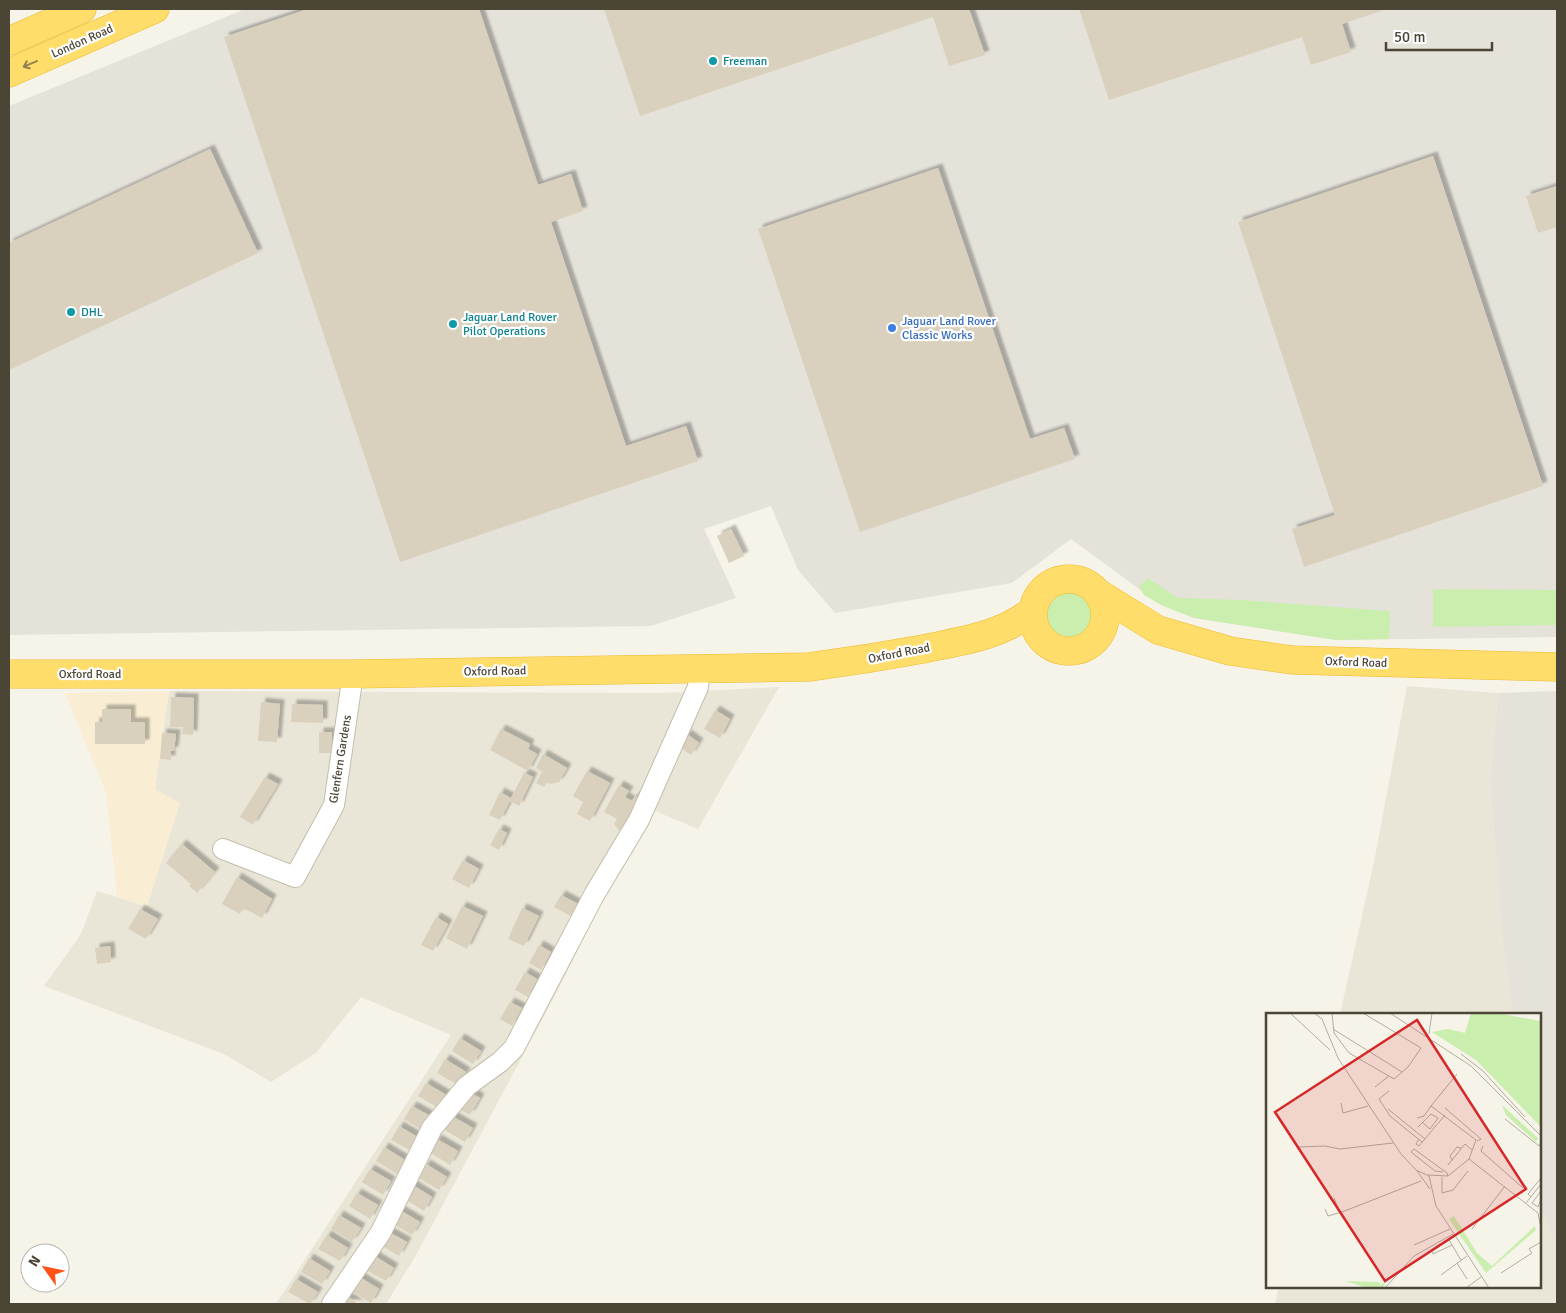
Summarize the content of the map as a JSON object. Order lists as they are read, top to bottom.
{
  "streets": {
    "highway": ["London Road", "Oxford Road"],
    "street": ["Glenfern Gardens"]
  },
  "crossings": [
    ["Oxford Road", "Glenfern Gardens"]
  ],
  "places": [
    "Freeman",
    "DHL",
    "Jaguar Land Rover Pilot Operations",
    "Jaguar Land Rover Classic Works"
  ],
  "scale_bar": "50 m",
  "north": "top left"
}
